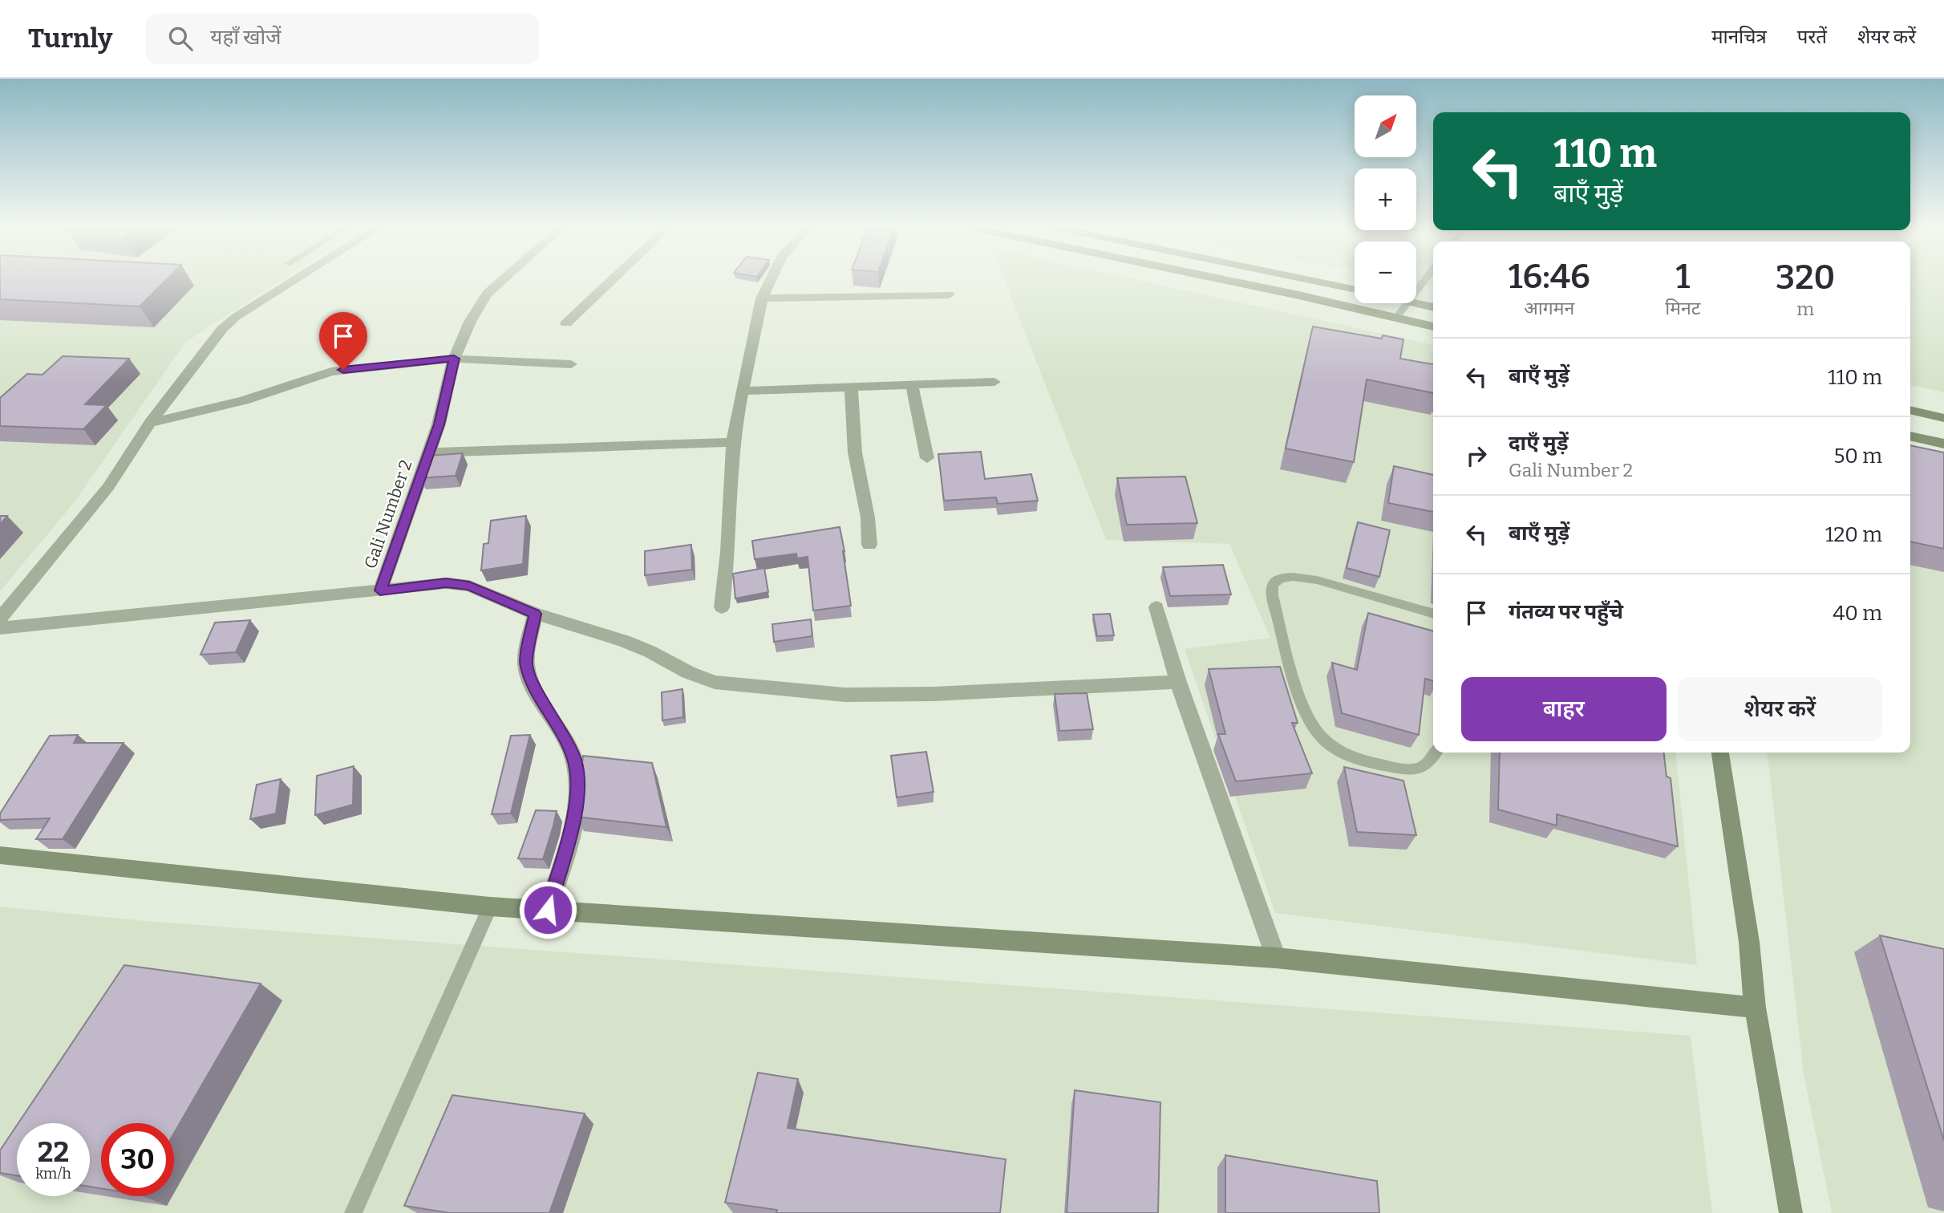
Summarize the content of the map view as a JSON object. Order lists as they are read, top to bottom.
{
  "streets": {
    "street": ["Gali Number 2"]
  },
  "north": "top right",
  "page": {
    "header": "Turnly",
    "search": "यहाँ खोजें",
    "nav": ["मानचित्र", "परतें", "शेयर करें"],
    "map_buttons": ["+", "−"],
    "turn": ["110 m", "बाएँ मुड़ें"],
    "eta": [
      "16:46",
      "आगमन",
      "1",
      "मिनट",
      "320",
      "m"
    ],
    "list": [
      {
        "name": "बाएँ मुड़ें",
        "value": "110 m"
      },
      {
        "name": "दाएँ मुड़ें",
        "note": "Gali Number 2",
        "value": "50 m"
      },
      {
        "name": "बाएँ मुड़ें",
        "value": "120 m"
      },
      {
        "name": "गंतव्य पर पहुँचे",
        "value": "40 m"
      }
    ],
    "buttons": ["बाहर", "शेयर करें"],
    "speed": "22 km/h",
    "limit": "30"
  }
}
